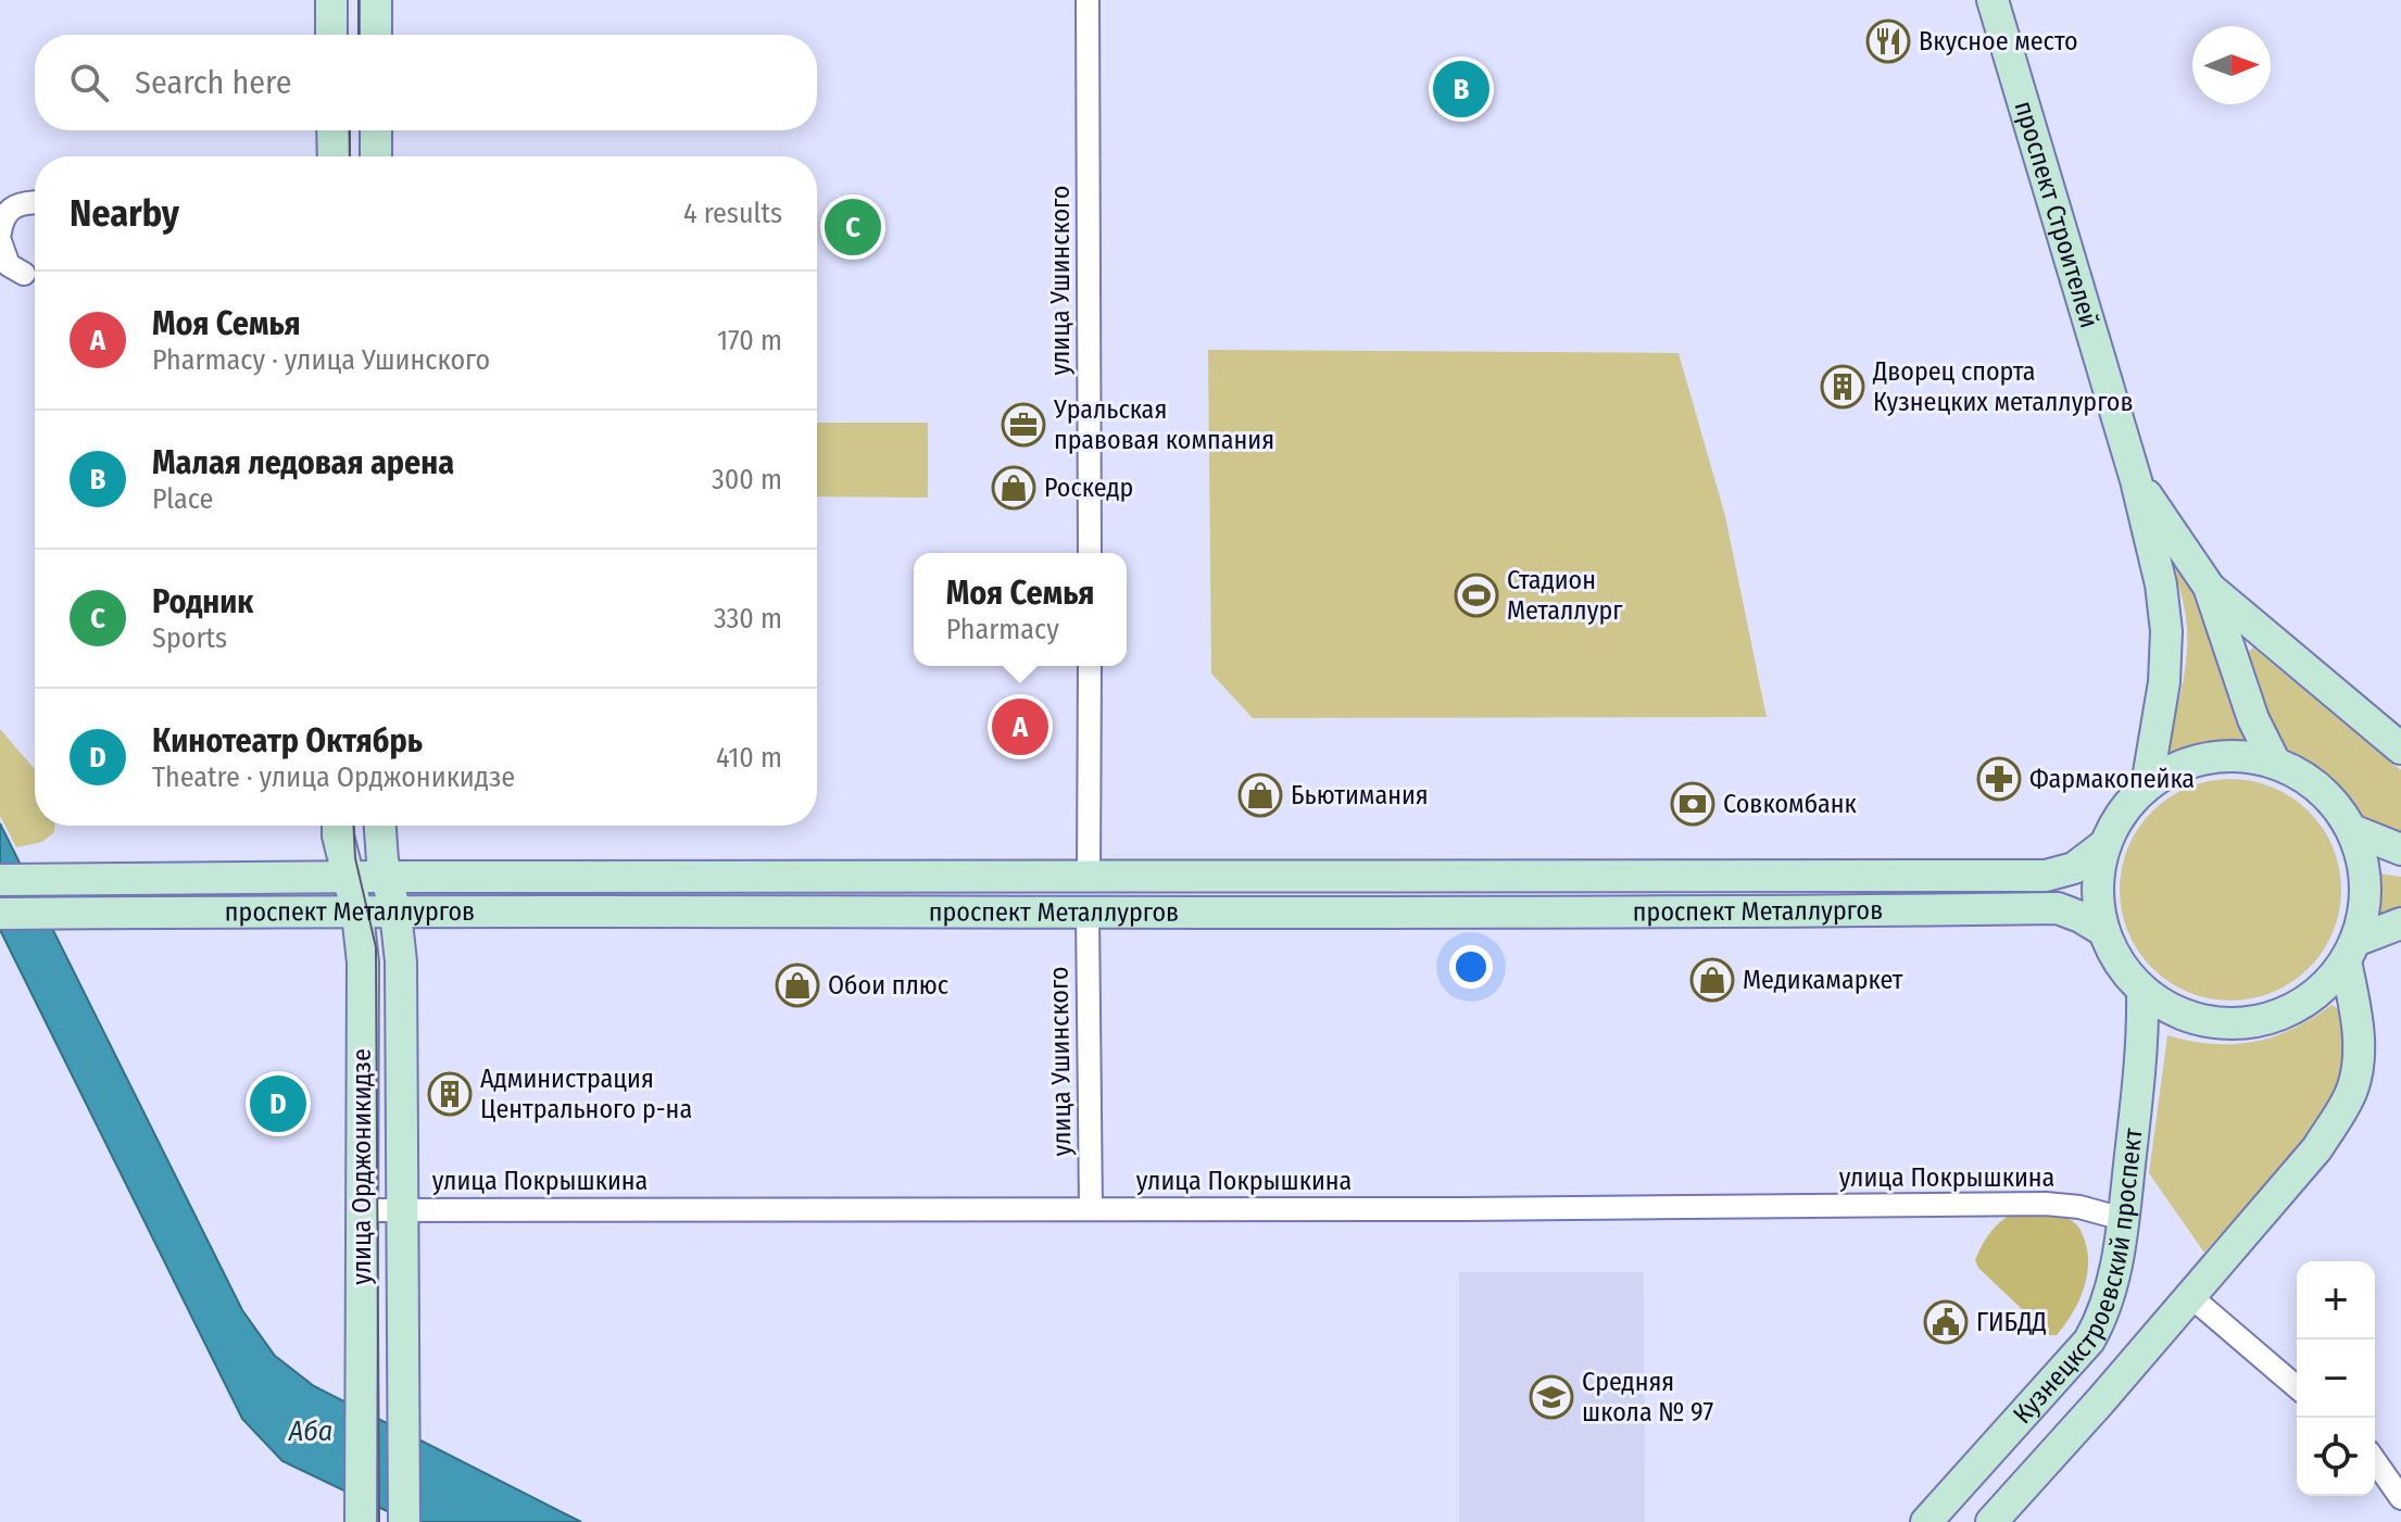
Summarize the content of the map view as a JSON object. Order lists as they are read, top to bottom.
{
  "streets": {
    "main road": [
      "проспект Строителей",
      "проспект Металлургов",
      "улица Орджоникидзе",
      "Кузнецкстроевский проспект"
    ],
    "street": ["улица Ушинского", "улица Покрышкина"]
  },
  "crossings": [
    ["улица Ушинского", "проспект Металлургов"],
    ["улица Ушинского", "улица Покрышкина"],
    ["проспект Металлургов", "улица Орджоникидзе"],
    ["проспект Металлургов", "Кузнецкстроевский проспект"],
    ["улица Орджоникидзе", "улица Покрышкина"],
    ["улица Покрышкина", "Кузнецкстроевский проспект"]
  ],
  "water": ["Аба"],
  "places": {
    "restaurant": ["Вкусное место"],
    "building": ["Дворец спорта Кузнецких металлургов", "Администрация Центрального р-на"],
    "office": ["Уральская правовая компания"],
    "shop": [
      "Роскедр",
      "Бьютимания",
      "Медикамаркет",
      "Обои плюс"
    ],
    "sports": ["Стадион Металлург"],
    "pharmacy": ["Фармакопейка"],
    "bank": ["Совкомбанк"],
    "public building": ["ГИБДД"],
    "school or university": ["Средняя школа № 97"]
  },
  "north": "right",
  "page": {
    "search": "Search here",
    "pins": [
      "B",
      "C",
      "A",
      "D"
    ],
    "heading": ["Nearby", "4 results"],
    "list": [
      {
        "mark": "A",
        "name": "Моя Семья",
        "note": "Pharmacy · улица Ушинского",
        "value": "170 m"
      },
      {
        "mark": "B",
        "name": "Малая ледовая арена",
        "note": "Place",
        "value": "300 m"
      },
      {
        "mark": "C",
        "name": "Родник",
        "note": "Sports",
        "value": "330 m"
      },
      {
        "mark": "D",
        "name": "Кинотеатр Октябрь",
        "note": "Theatre · улица Орджоникидзе",
        "value": "410 m"
      }
    ],
    "popup": ["Моя Семья", "Pharmacy"],
    "map_buttons": ["+", "−"]
  }
}
